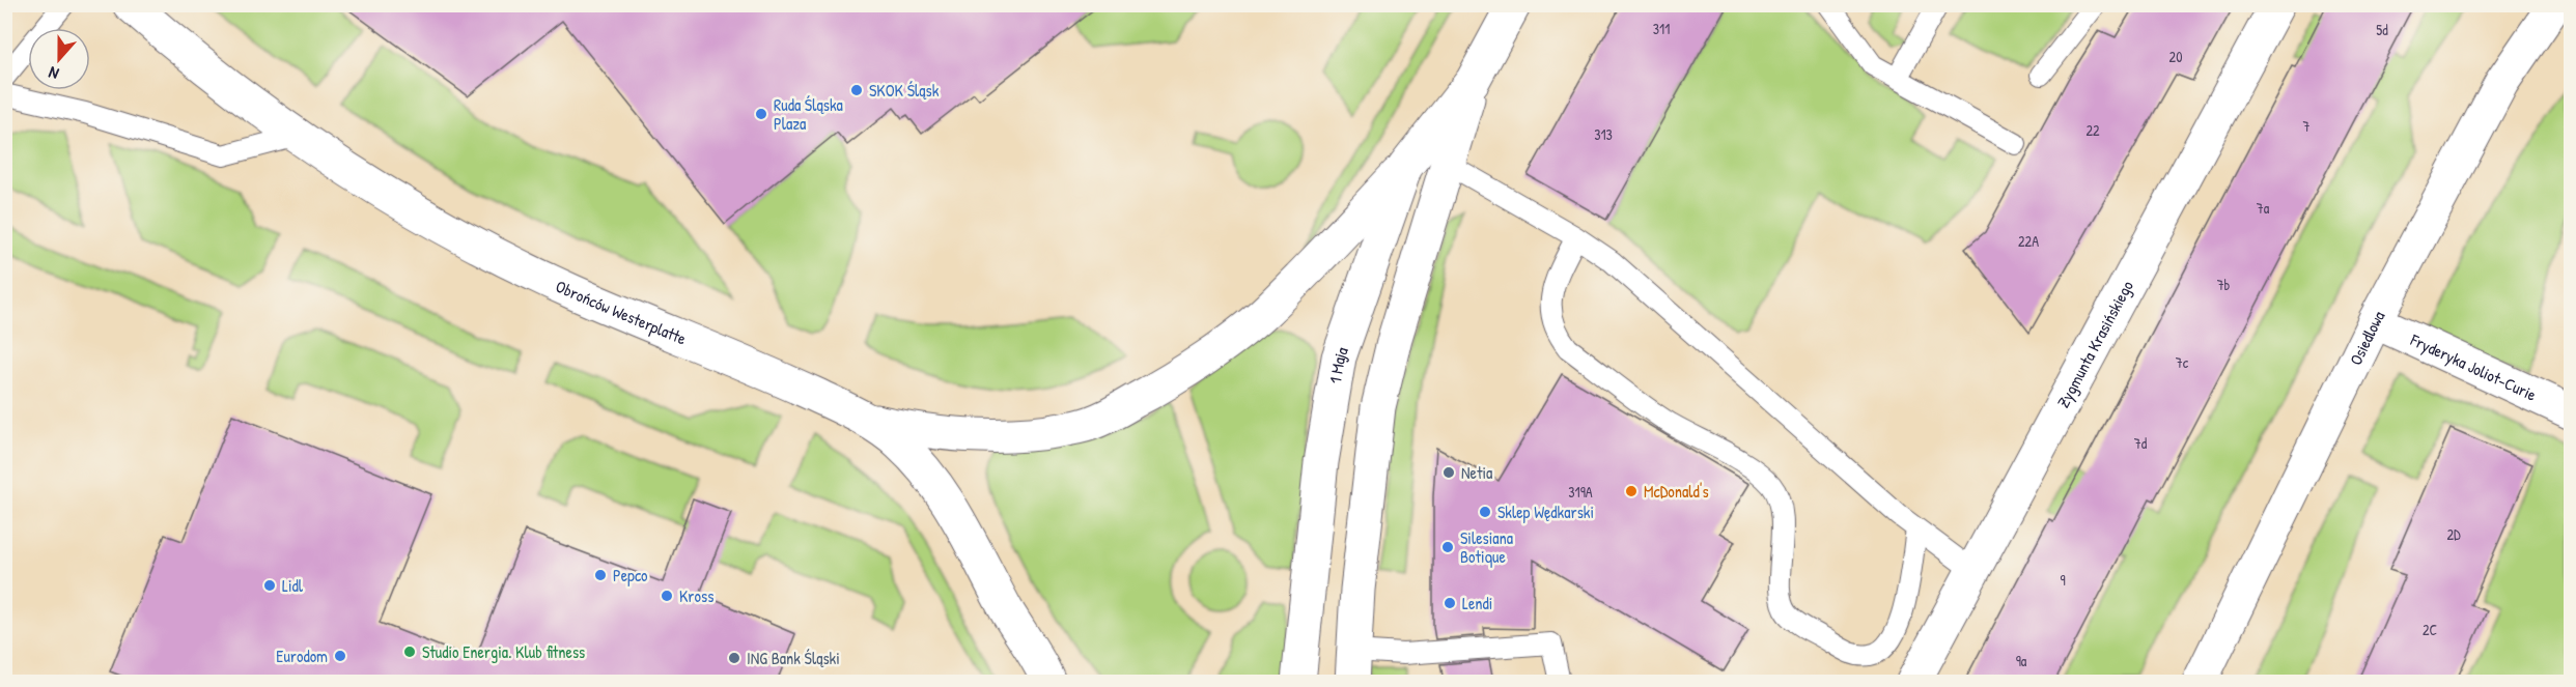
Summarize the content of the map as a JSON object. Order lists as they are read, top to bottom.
{
  "streets": {
    "street": [
      "Obrońców Westerplatte",
      "Osiedlowa",
      "Zygmunta Krasińskiego",
      "1 Maja",
      "Fryderyka Joliot-Curie"
    ]
  },
  "crossings": [
    ["Osiedlowa", "Fryderyka Joliot-Curie"]
  ],
  "places": [
    "SKOK Śląsk",
    "Ruda Śląska Plaza",
    "Netia",
    "McDonald's",
    "Sklep Wędkarski",
    "Silesiana Botique",
    "Pepco",
    "Lidl",
    "Kross",
    "Lendi",
    "Studio Energia. Klub fitness",
    "Eurodom",
    "ING Bank Śląski"
  ],
  "house_numbers": [
    "311",
    "5d",
    "20",
    "7",
    "22",
    "313",
    "7a",
    "22A",
    "7b",
    "7c",
    "7d",
    "319A",
    "2D",
    "9",
    "2C",
    "9a"
  ],
  "north": "bottom"
}
